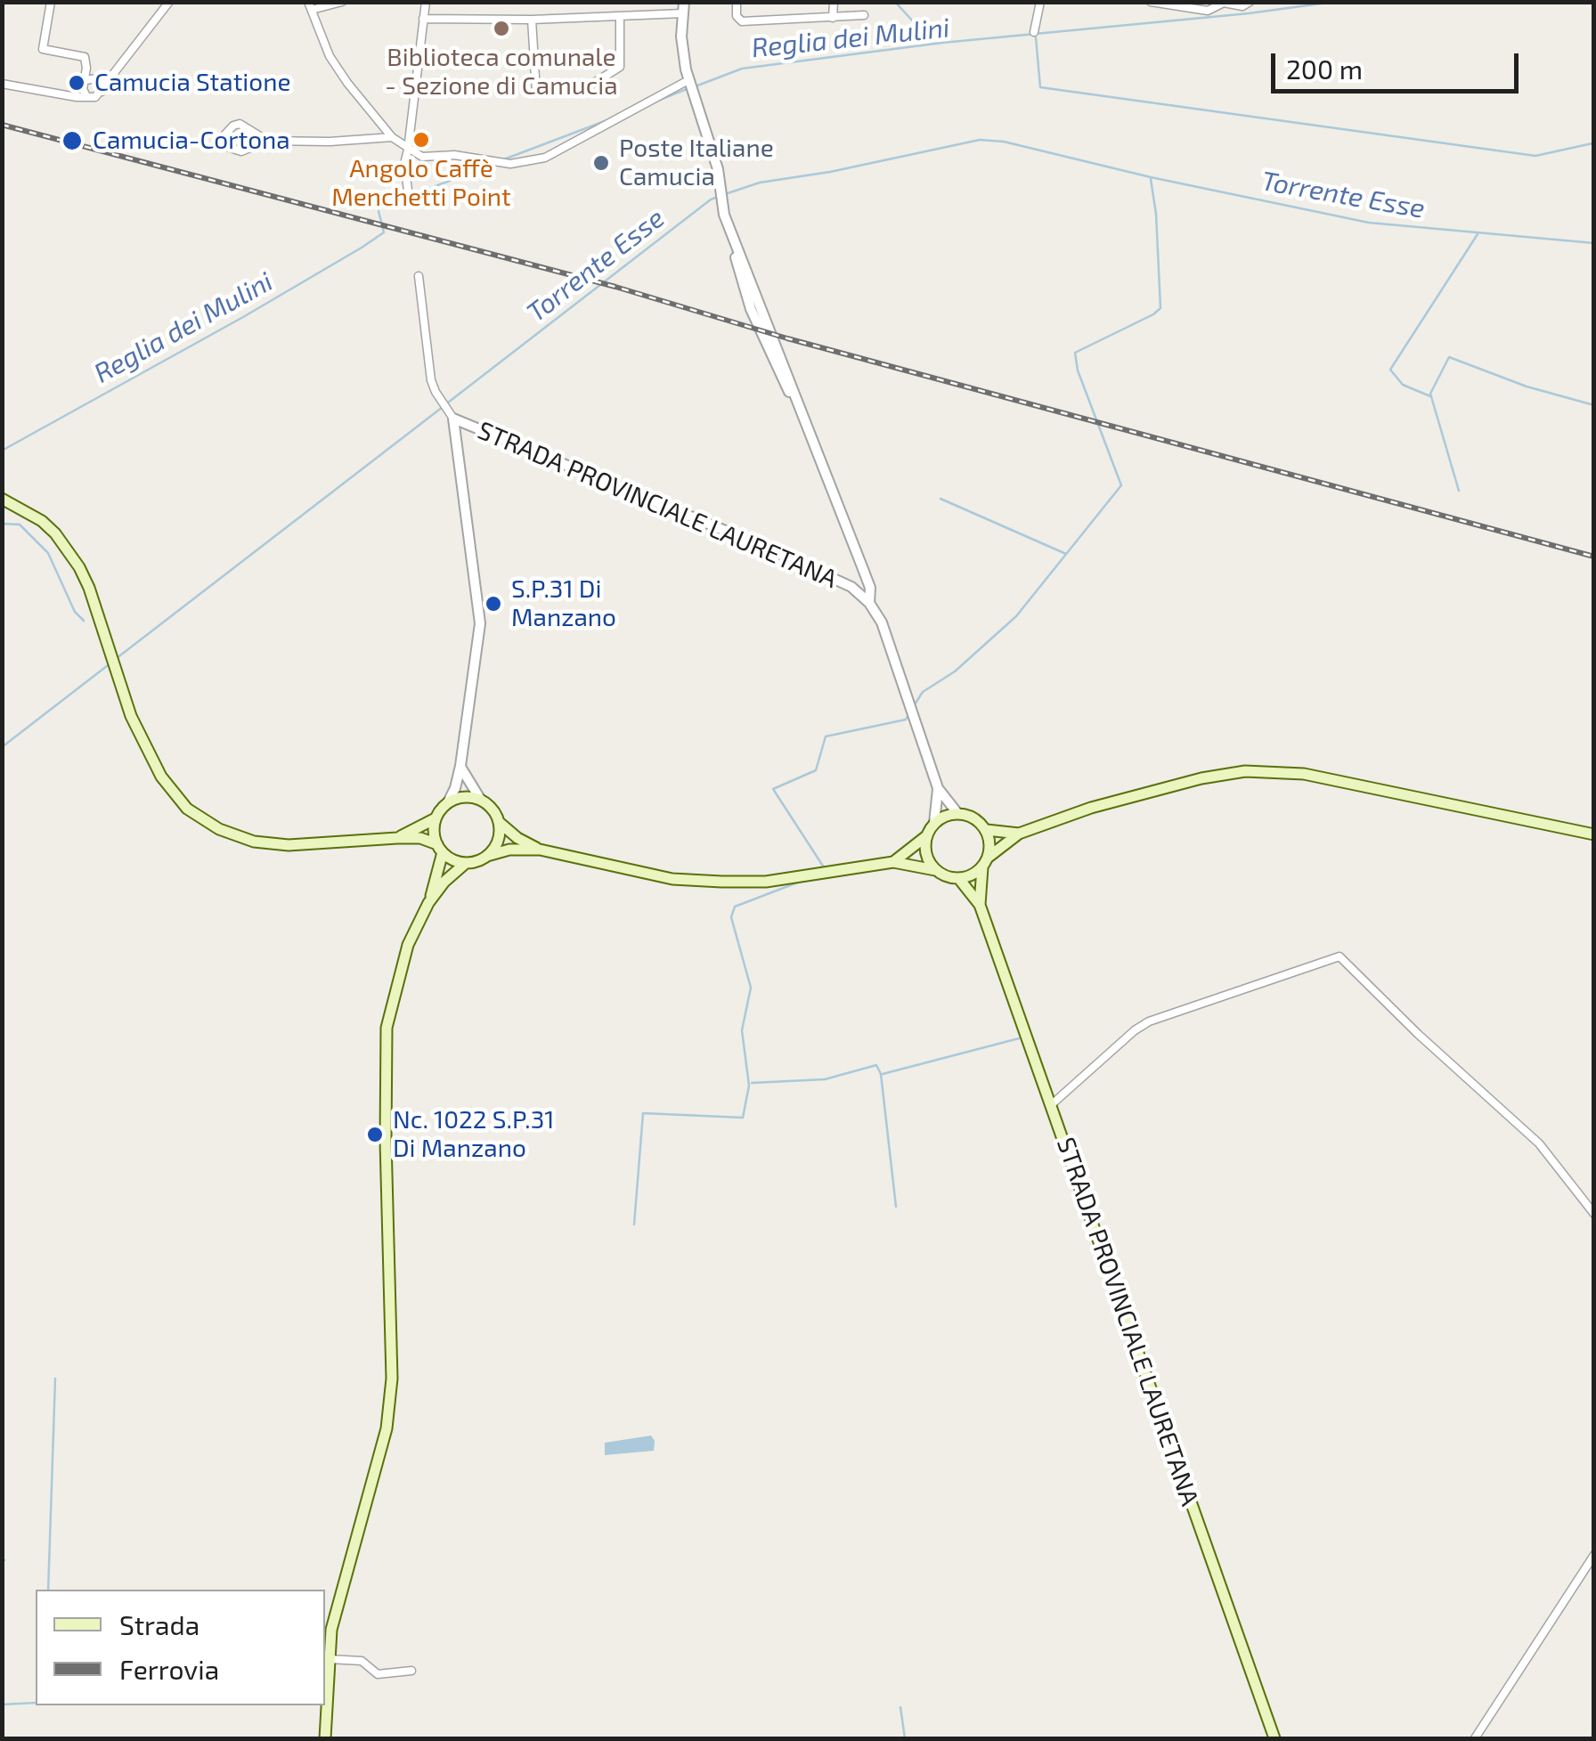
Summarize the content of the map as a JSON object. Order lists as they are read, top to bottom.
{
  "streets": {
    "main road": ["STRADA PROVINCIALE LAURETANA"]
  },
  "water": ["Reglia dei Mulini", "Torrente Esse"],
  "places": [
    "Biblioteca comunale - Sezione di Camucia",
    "Camucia Statione",
    "Angolo Caffè Menchetti Point",
    "Camucia-Cortona",
    "Poste Italiane Camucia",
    "S.P.31 Di Manzano",
    "Nc. 1022 S.P.31 Di Manzano"
  ],
  "legend": ["Strada", "Ferrovia"],
  "scale_bar": "200 m"
}
